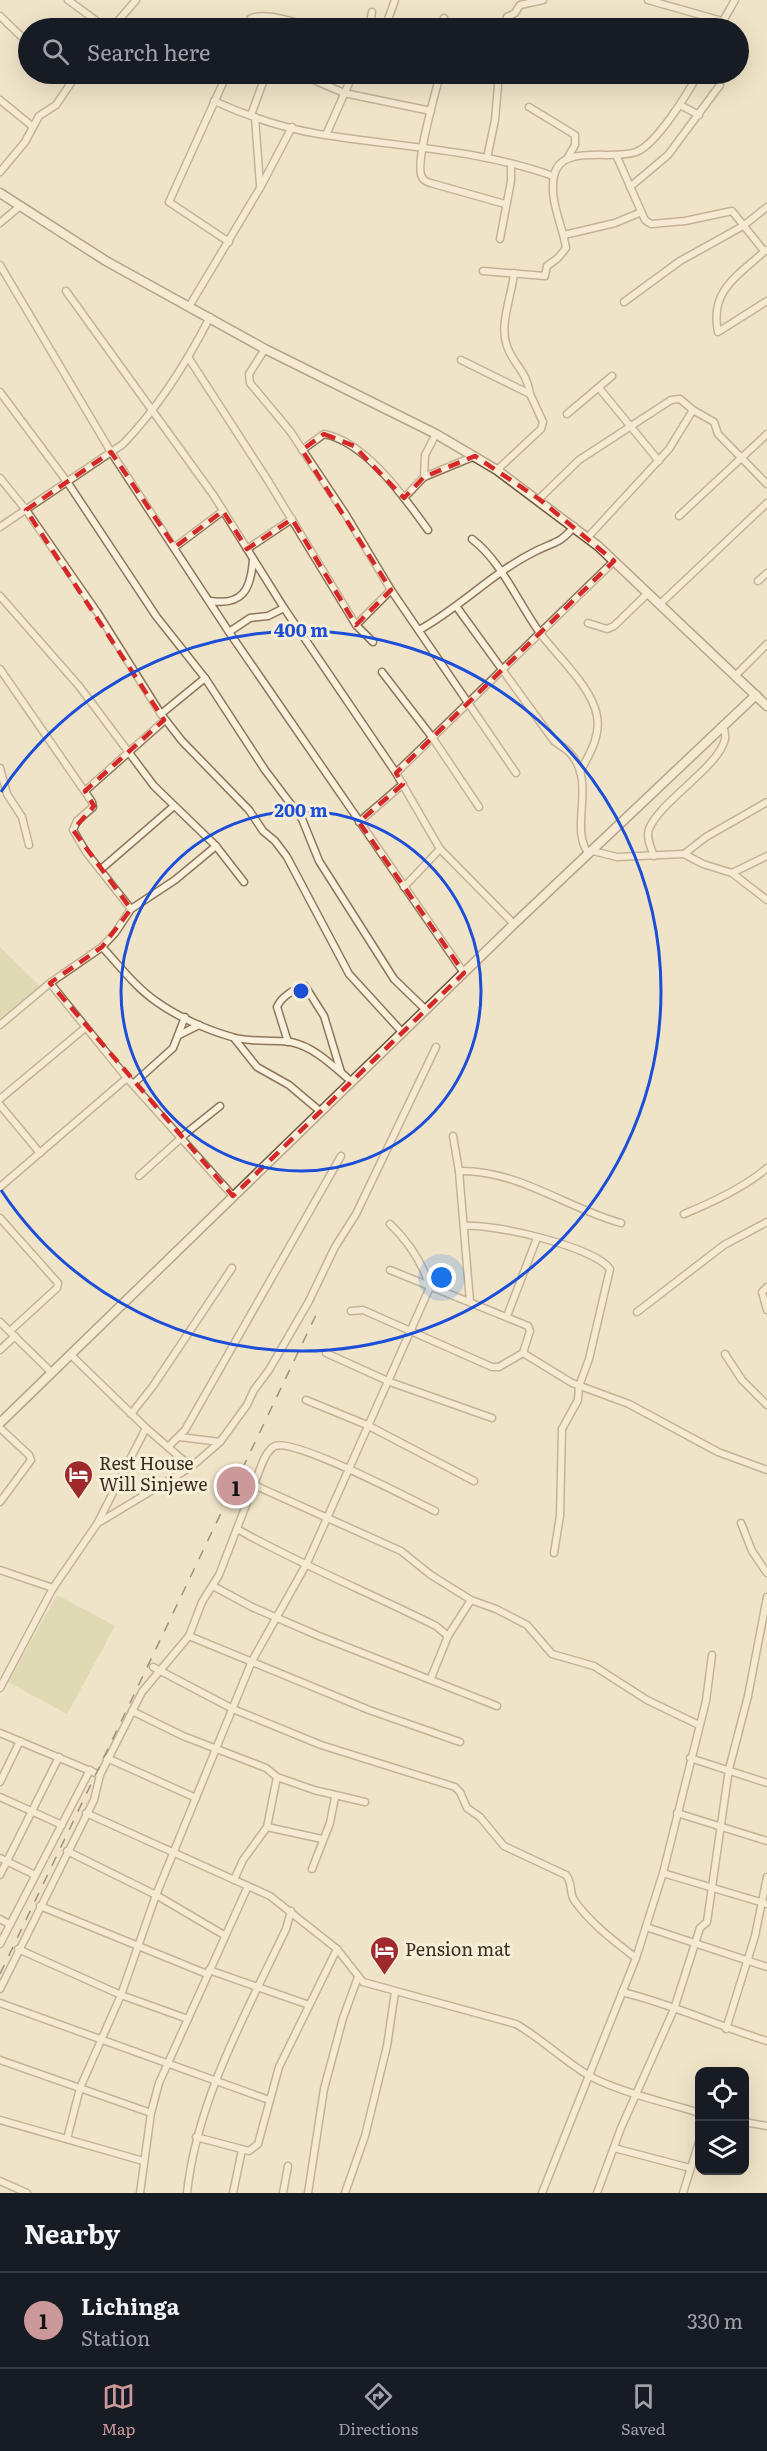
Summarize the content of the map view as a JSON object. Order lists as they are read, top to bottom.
{
  "places": {
    "hotel": ["Rest House Will Sinjewe", "Pension mat"]
  },
  "page": {
    "search": "Search here",
    "pins": "1",
    "heading": "Nearby",
    "list": [
      {
        "mark": "1",
        "name": "Lichinga",
        "note": "Station",
        "value": "330 m"
      }
    ],
    "nav": ["Map", "Directions", "Saved"]
  },
  "rings": ["400 m", "200 m"]
}
